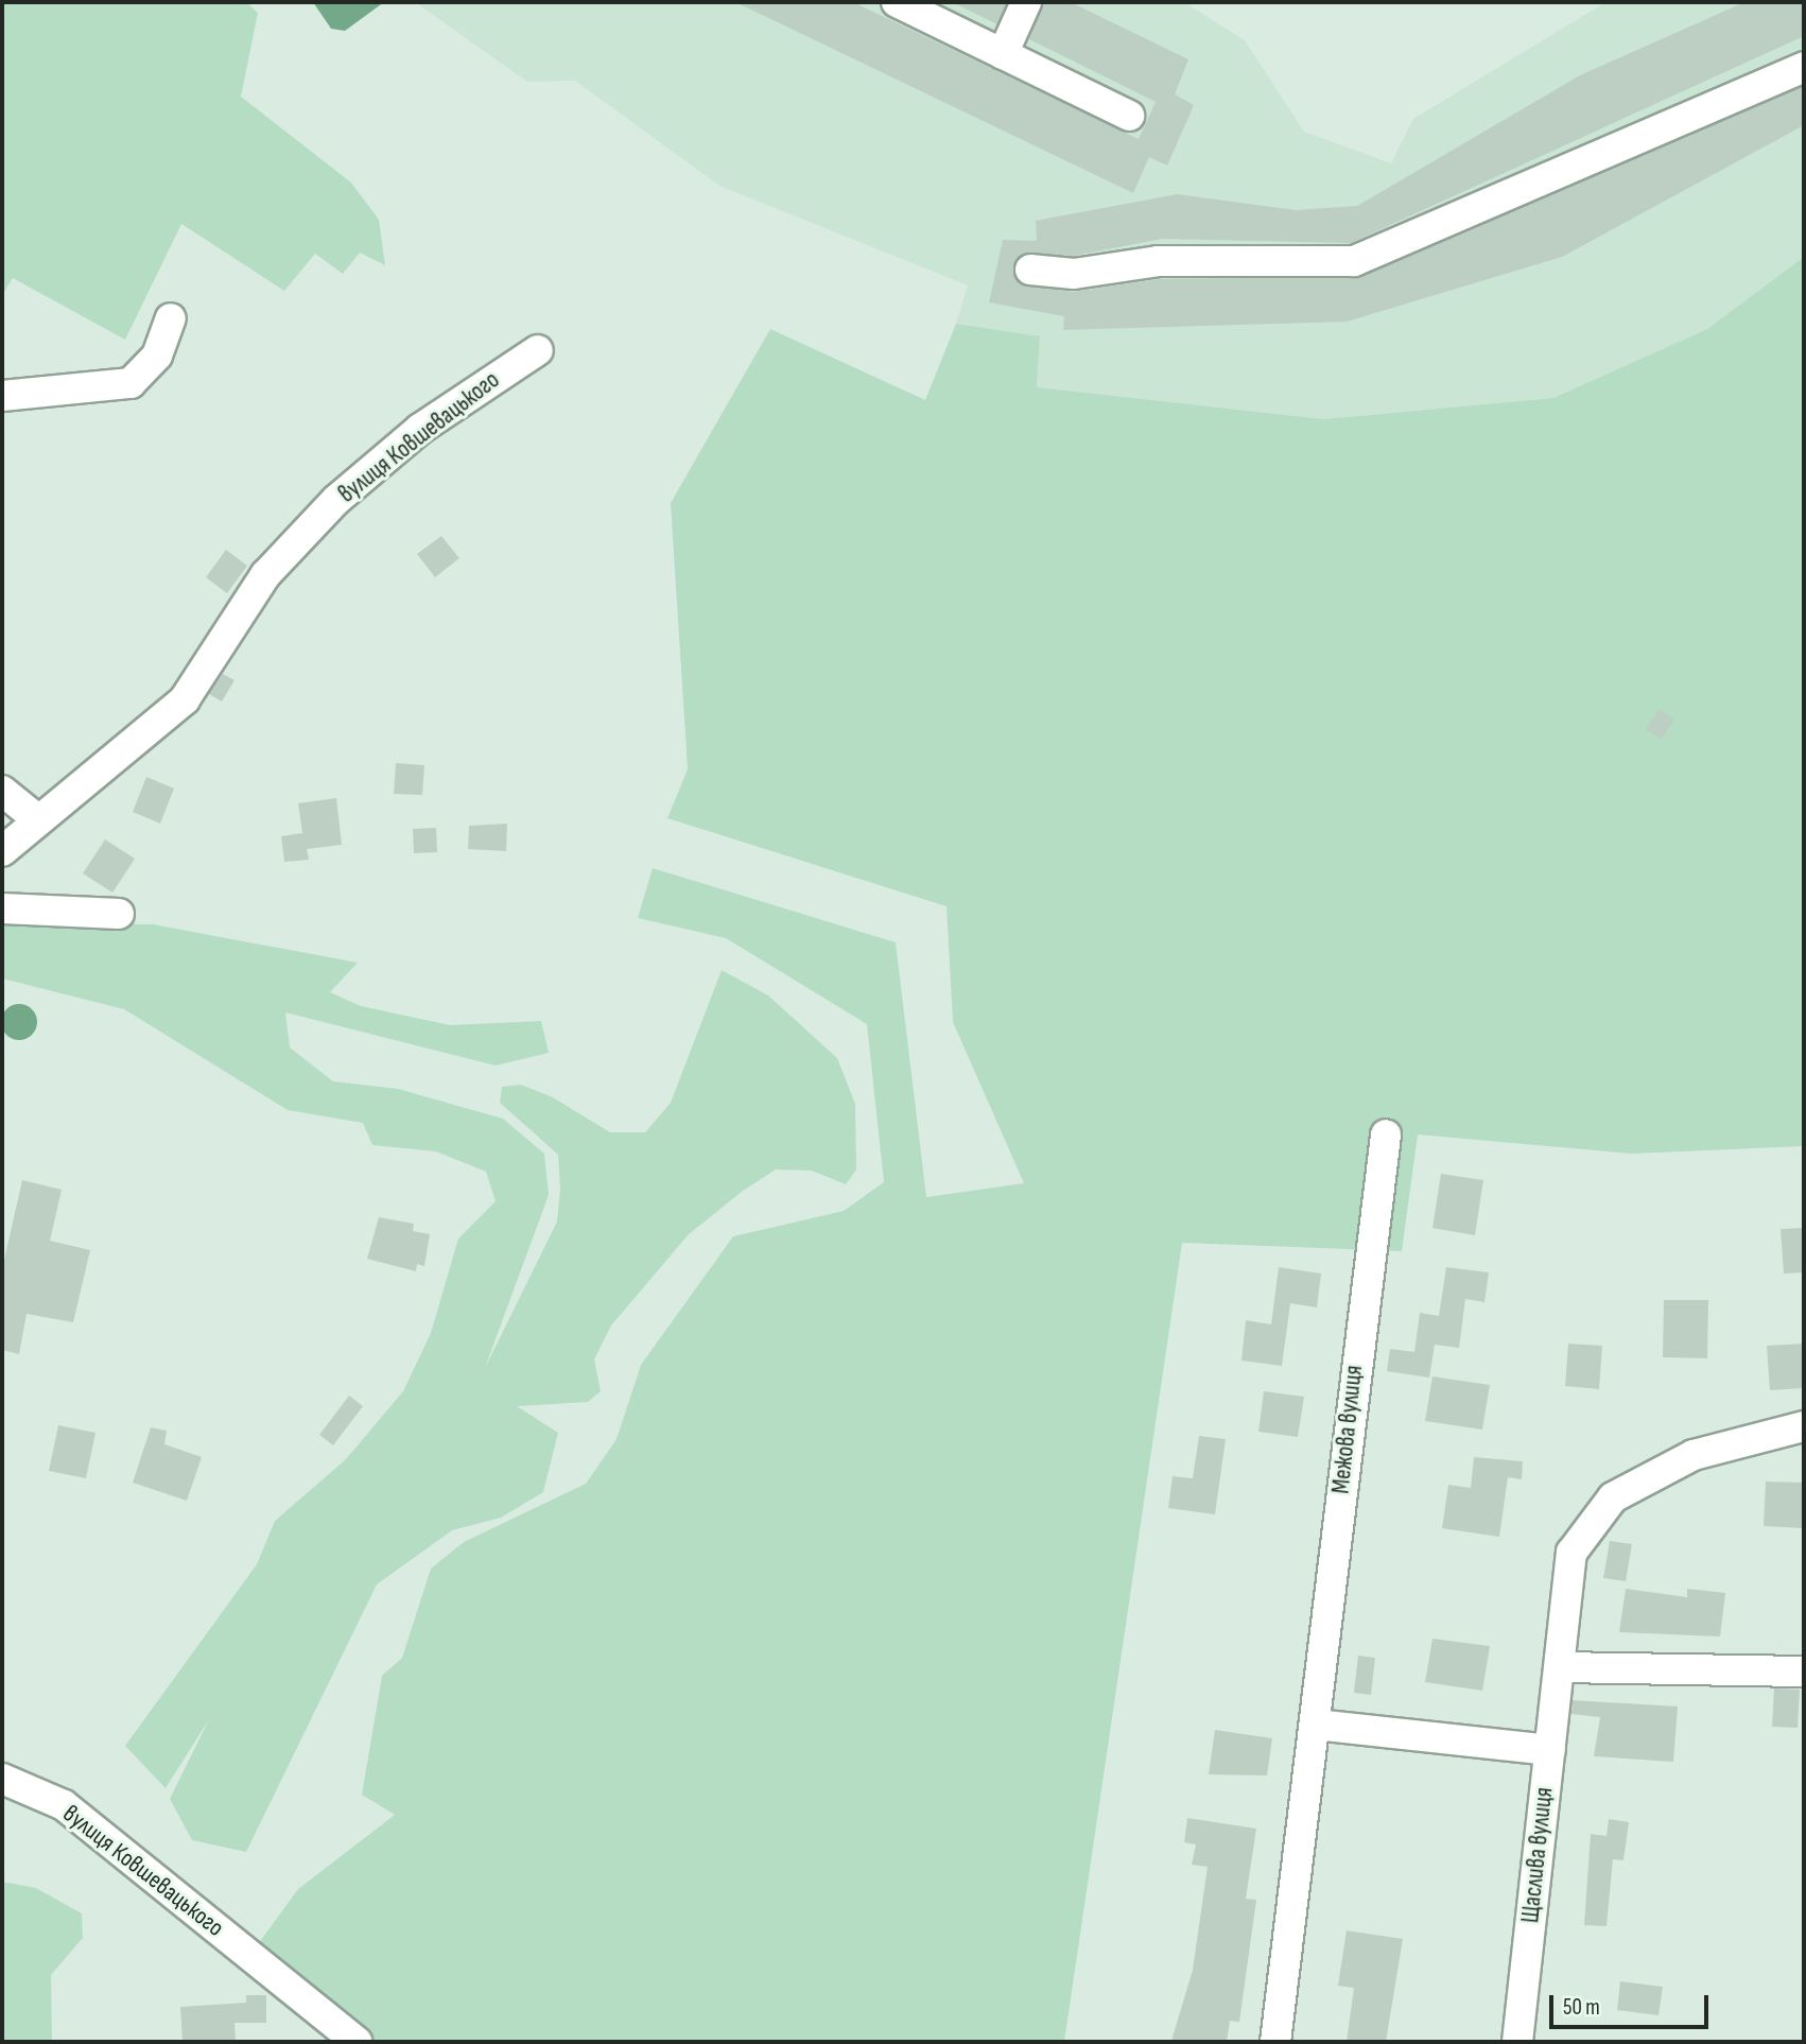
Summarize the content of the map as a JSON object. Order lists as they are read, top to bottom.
{
  "streets": {
    "street": ["вулиця Ковшевацького", "Межова вулиця", "Щаслива вулиця"]
  },
  "scale_bar": "50 m"
}
